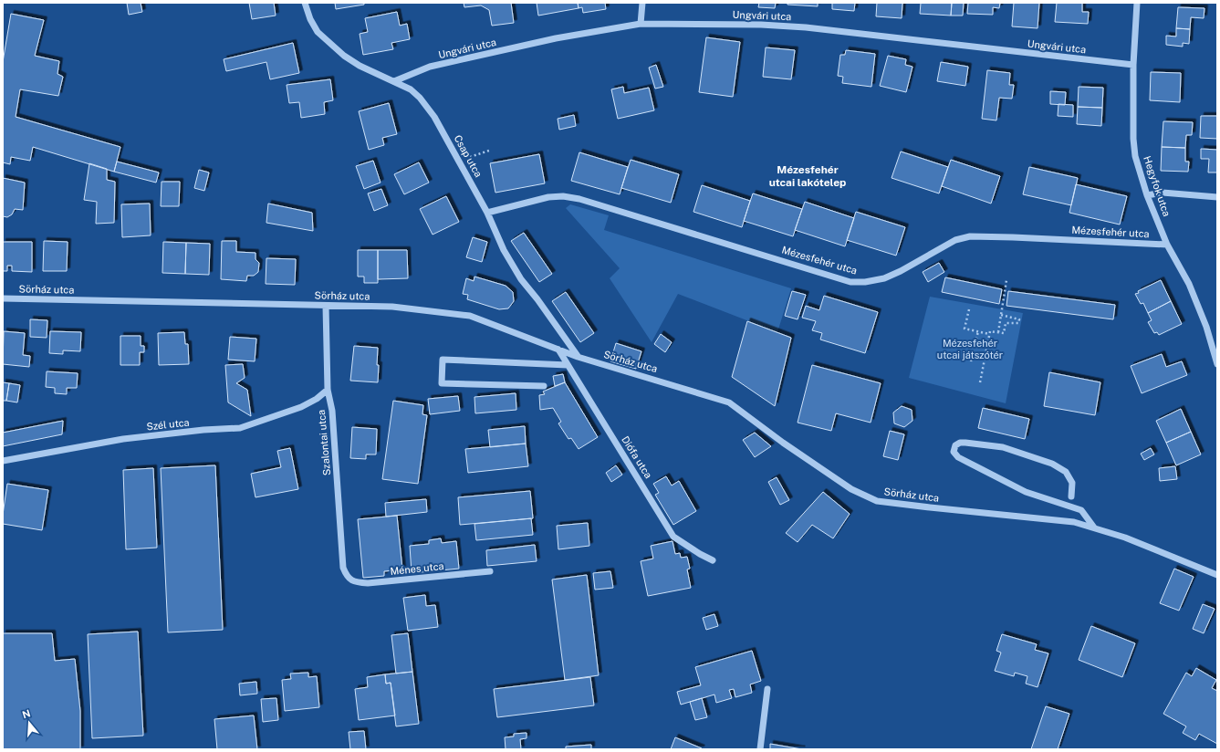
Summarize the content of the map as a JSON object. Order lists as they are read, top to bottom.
{
  "streets": {
    "street": [
      "Ungvári utca",
      "Csap utca",
      "Hegyfok utca",
      "Mézesfehér utca",
      "Sörház utca",
      "Szél utca",
      "Szalontai utca",
      "Diófa utca",
      "Ménes utca"
    ]
  },
  "crossings": [
    ["Ungvári utca", "Csap utca"],
    ["Ungvári utca", "Hegyfok utca"],
    ["Csap utca", "Mézesfehér utca"],
    ["Csap utca", "Sörház utca"],
    ["Hegyfok utca", "Mézesfehér utca"],
    ["Sörház utca", "Szalontai utca"],
    ["Sörház utca", "Diófa utca"],
    ["Szél utca", "Szalontai utca"],
    ["Szalontai utca", "Ménes utca"]
  ],
  "districts": ["Mézesfehér utcai lakótelep"],
  "parks": ["Mézesfehér utcai játszótér"],
  "north": "top"
}
